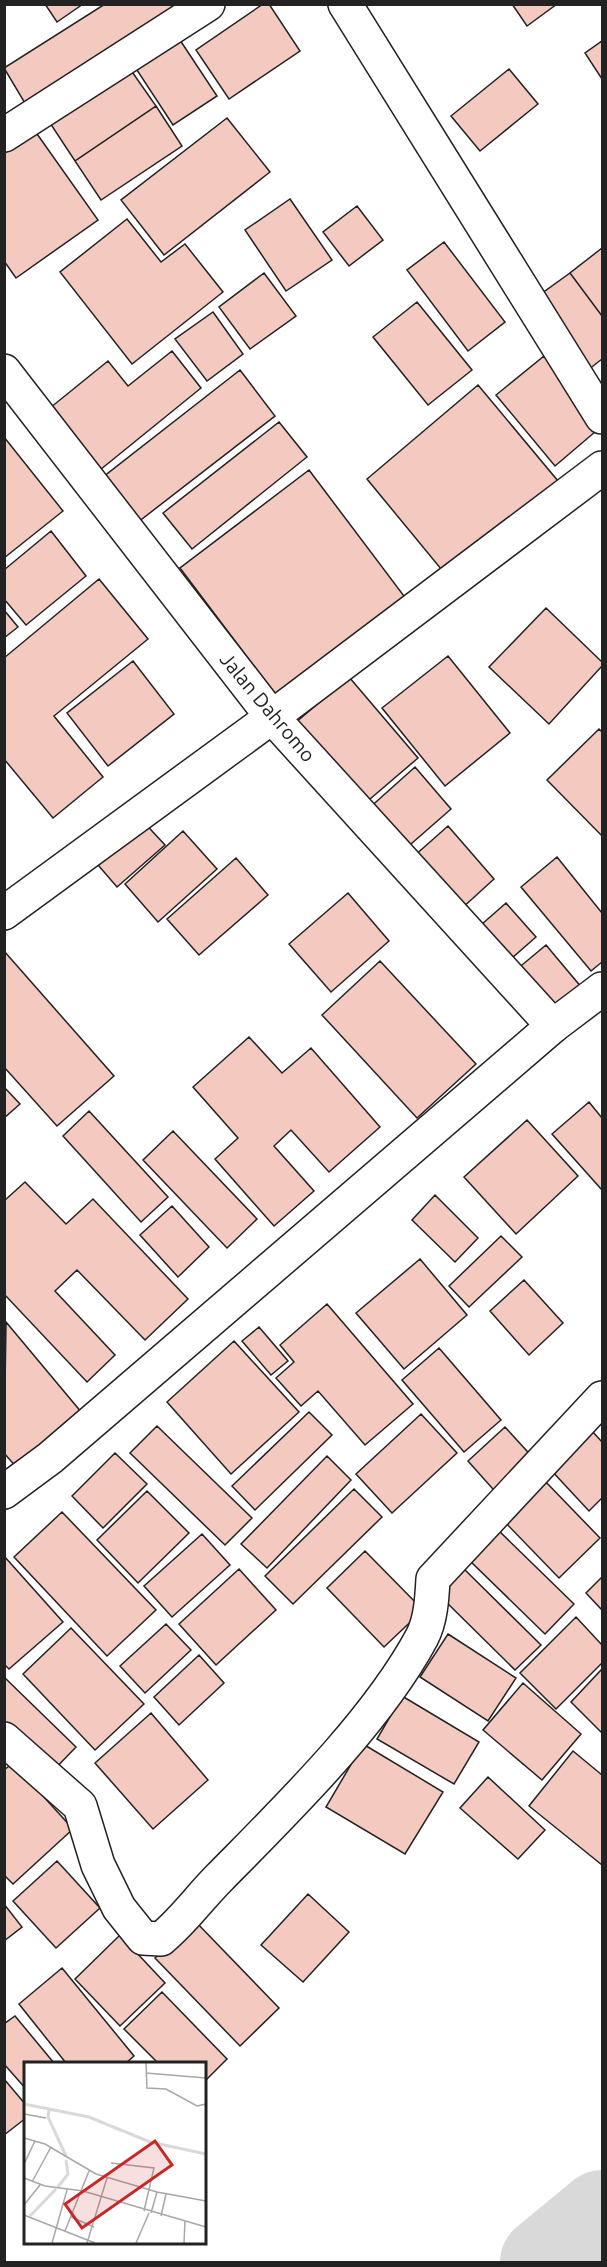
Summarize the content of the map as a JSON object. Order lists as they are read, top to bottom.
{
  "streets": {
    "street": ["Jalan Dahromo"]
  }
}
